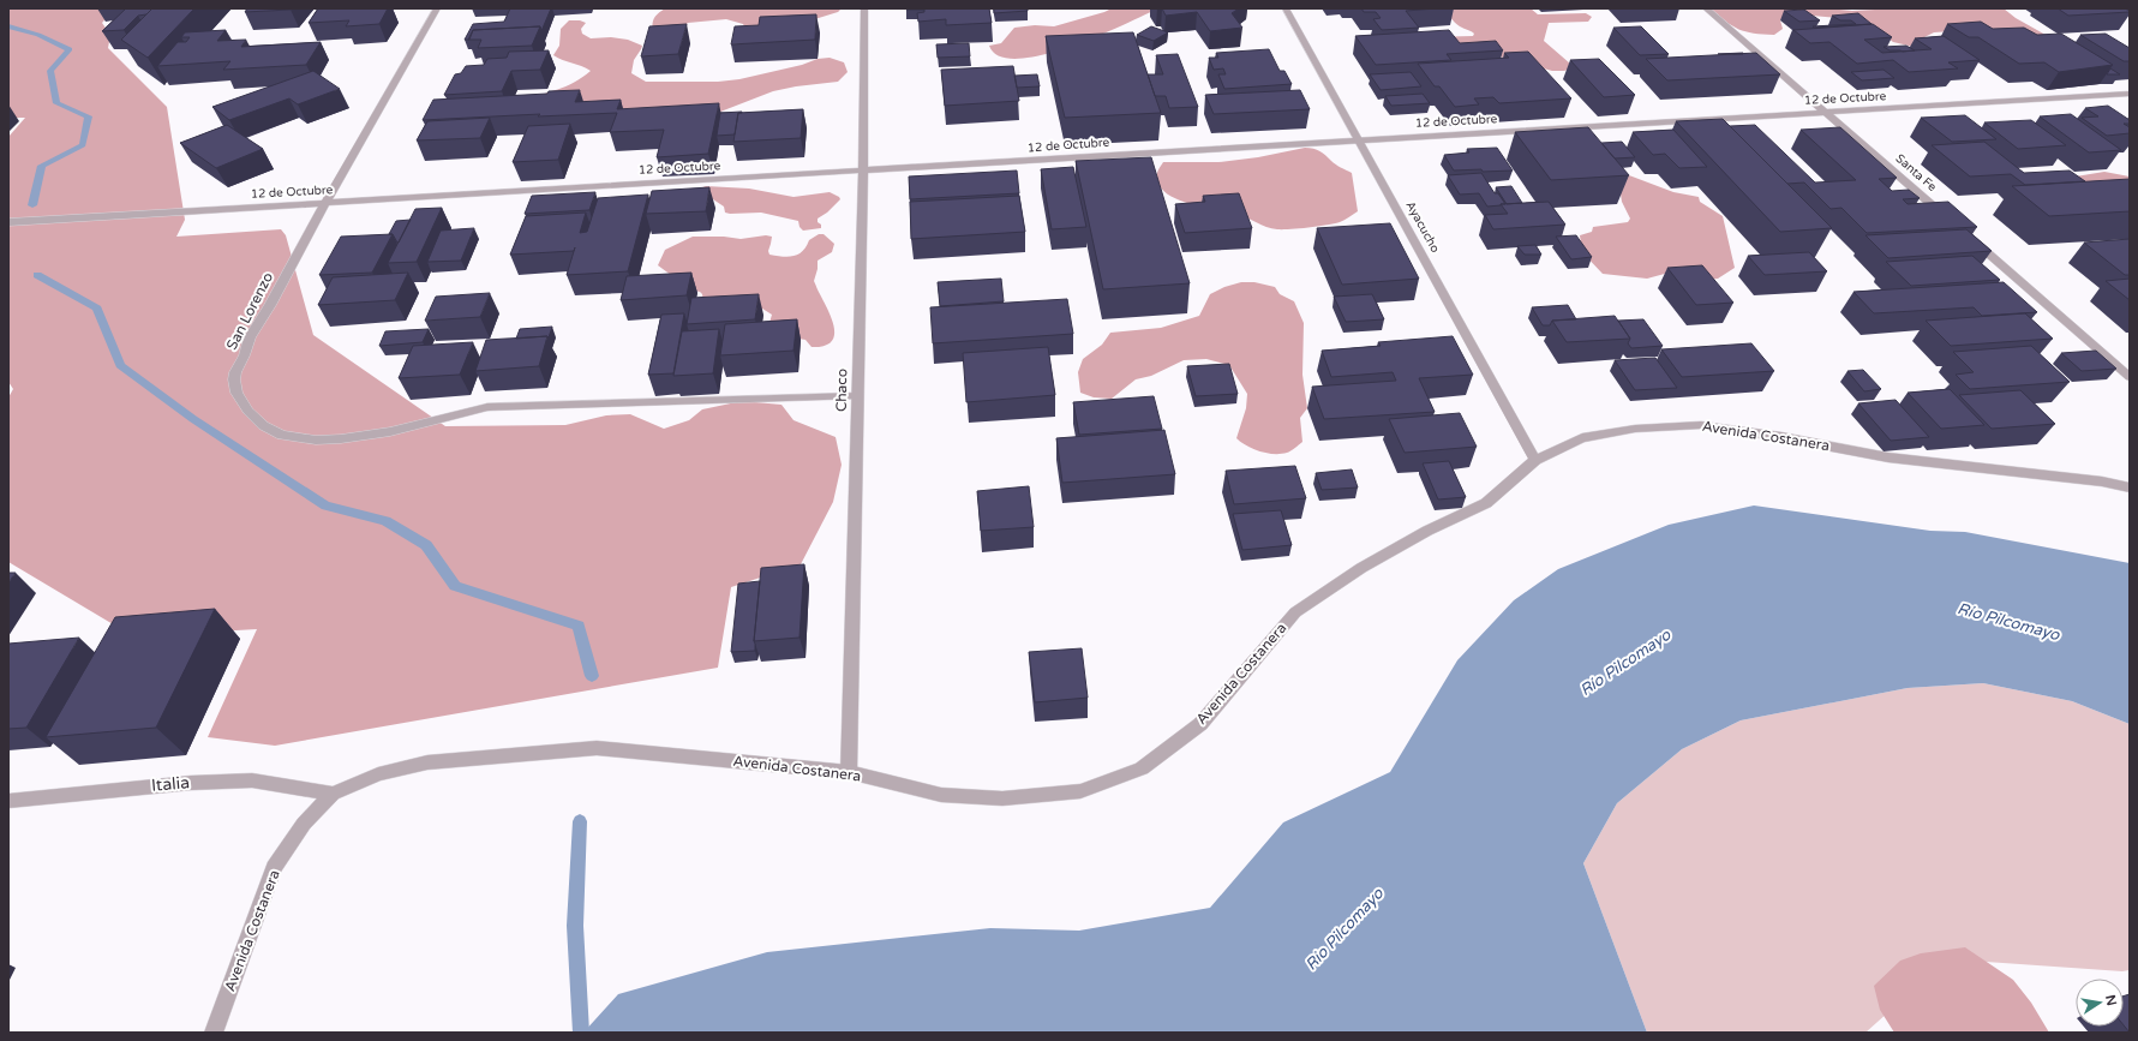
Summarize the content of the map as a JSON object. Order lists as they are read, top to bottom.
{
  "streets": {
    "street": [
      "12 de Octubre",
      "Santa Fe",
      "Ayacucho",
      "San Lorenzo",
      "Chaco",
      "Avenida Costanera",
      "Italia"
    ]
  },
  "crossings": [
    ["12 de Octubre", "Santa Fe"],
    ["12 de Octubre", "Ayacucho"],
    ["12 de Octubre", "San Lorenzo"],
    ["12 de Octubre", "Chaco"],
    ["Ayacucho", "Avenida Costanera"],
    ["San Lorenzo", "Chaco"],
    ["Chaco", "Avenida Costanera"],
    ["Avenida Costanera", "Italia"]
  ],
  "water": ["Río Pilcomayo"],
  "north": "right"
}
